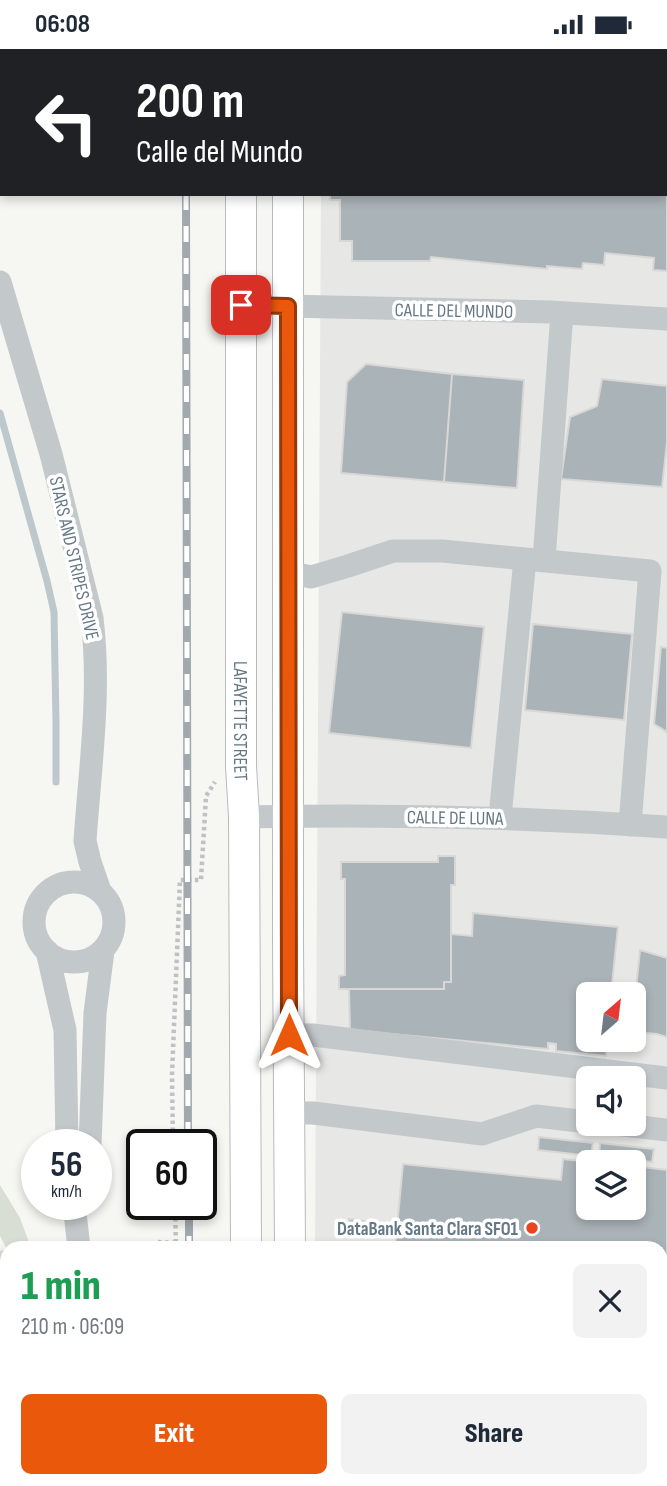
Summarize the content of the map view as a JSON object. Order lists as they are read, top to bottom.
{
  "streets": {
    "main road": ["LAFAYETTE STREET"],
    "street": ["CALLE DEL MUNDO", "STARS AND STRIPES DRIVE", "CALLE DE LUNA"]
  },
  "crossings": [
    ["CALLE DEL MUNDO", "LAFAYETTE STREET"],
    ["LAFAYETTE STREET", "CALLE DE LUNA"]
  ],
  "places": ["DataBank Santa Clara SFO1"],
  "north": "top right",
  "page": {
    "status": "06:08",
    "turn": ["200 m", "Calle del Mundo"],
    "speed": "56 km/h",
    "limit": "60",
    "heading": ["1 min", "210 m · 06:09"],
    "buttons": ["Exit", "Share"]
  }
}
